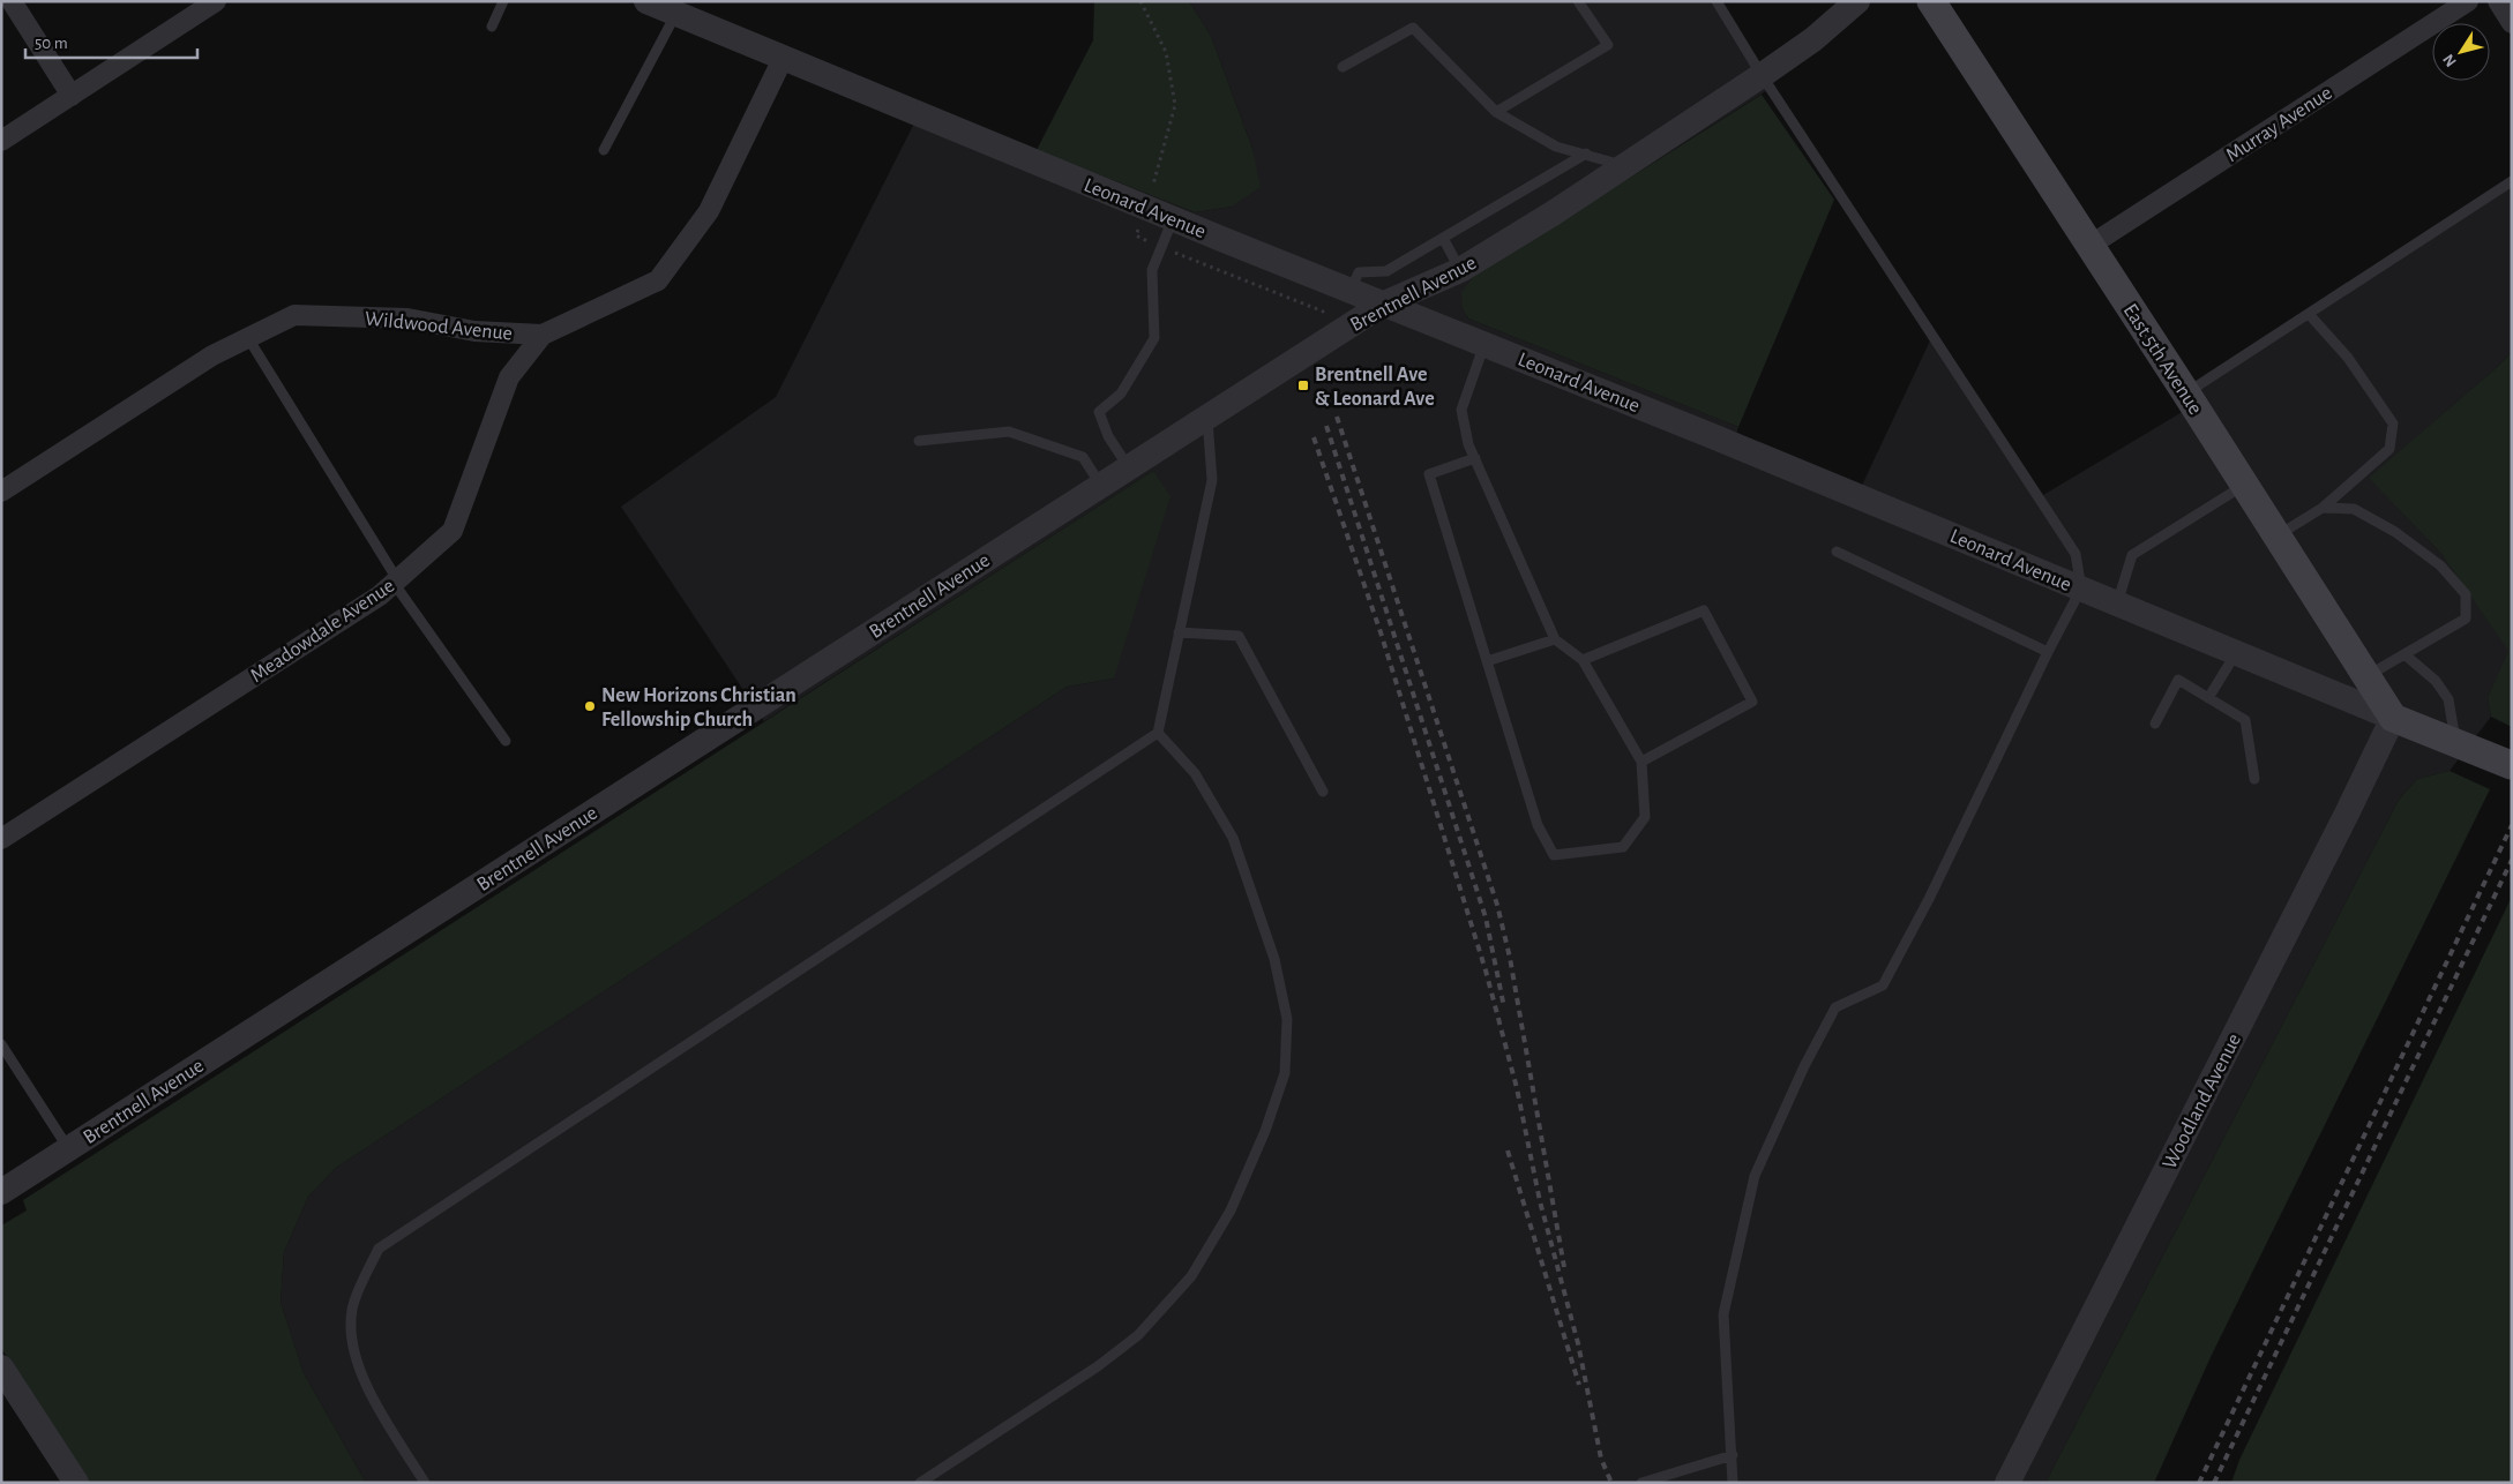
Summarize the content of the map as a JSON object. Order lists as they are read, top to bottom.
{
  "streets": {
    "main road": ["Leonard Avenue", "East 5th Avenue"],
    "street": [
      "Murray Avenue",
      "Brentnell Avenue",
      "Wildwood Avenue",
      "Meadowdale Avenue",
      "Woodland Avenue"
    ]
  },
  "crossings": [
    ["Murray Avenue", "East 5th Avenue"],
    ["Leonard Avenue", "Brentnell Avenue"],
    ["Leonard Avenue", "Wildwood Avenue"],
    ["Leonard Avenue", "East 5th Avenue"],
    ["Leonard Avenue", "Woodland Avenue"],
    ["Wildwood Avenue", "Meadowdale Avenue"],
    ["East 5th Avenue", "Woodland Avenue"]
  ],
  "places": {
    "transit": ["Brentnell Ave & Leonard Ave"],
    "other": ["New Horizons Christian Fellowship Church"]
  },
  "scale_bar": "50 m",
  "north": "bottom left"
}
